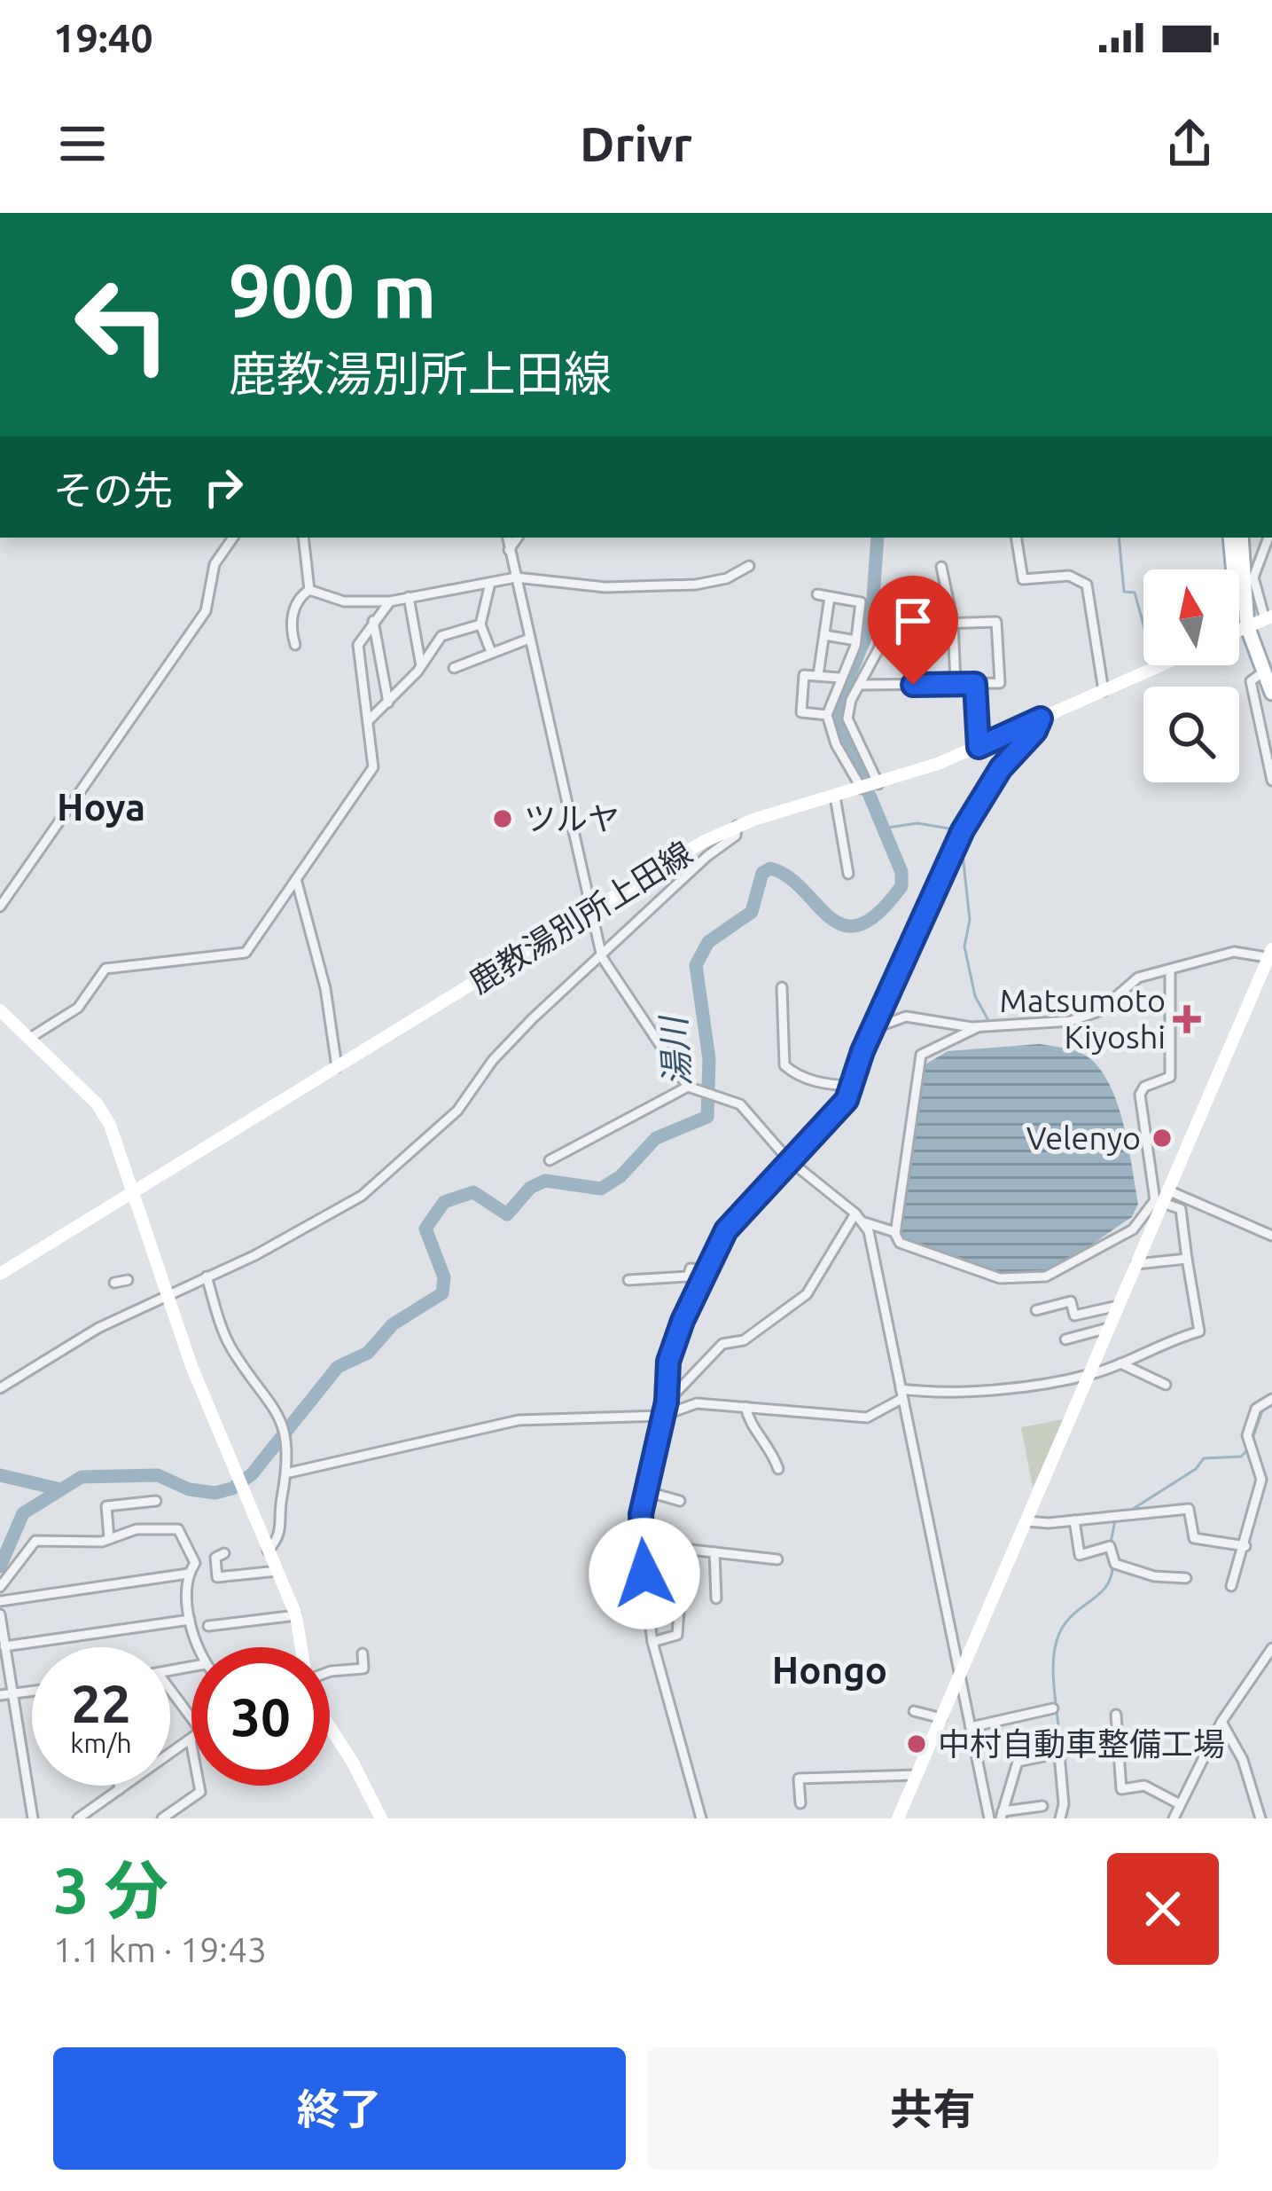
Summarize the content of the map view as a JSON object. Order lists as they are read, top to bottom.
{
  "streets": {
    "street": ["鹿教湯別所上田線"]
  },
  "districts": ["Hoya", "Hongo"],
  "water": ["湯川"],
  "places": {
    "other": ["ツルヤ", "Velenyo", "中村自動車整備工場"],
    "health": ["Matsumoto Kiyoshi"]
  },
  "north": "top",
  "page": {
    "status": "19:40",
    "header": "Drivr",
    "turn": ["900 m", "鹿教湯別所上田線"],
    "then": "その先",
    "speed": "22 km/h",
    "limit": "30",
    "heading": ["3 分", "1.1 km · 19:43"],
    "buttons": ["終了", "共有"]
  }
}
